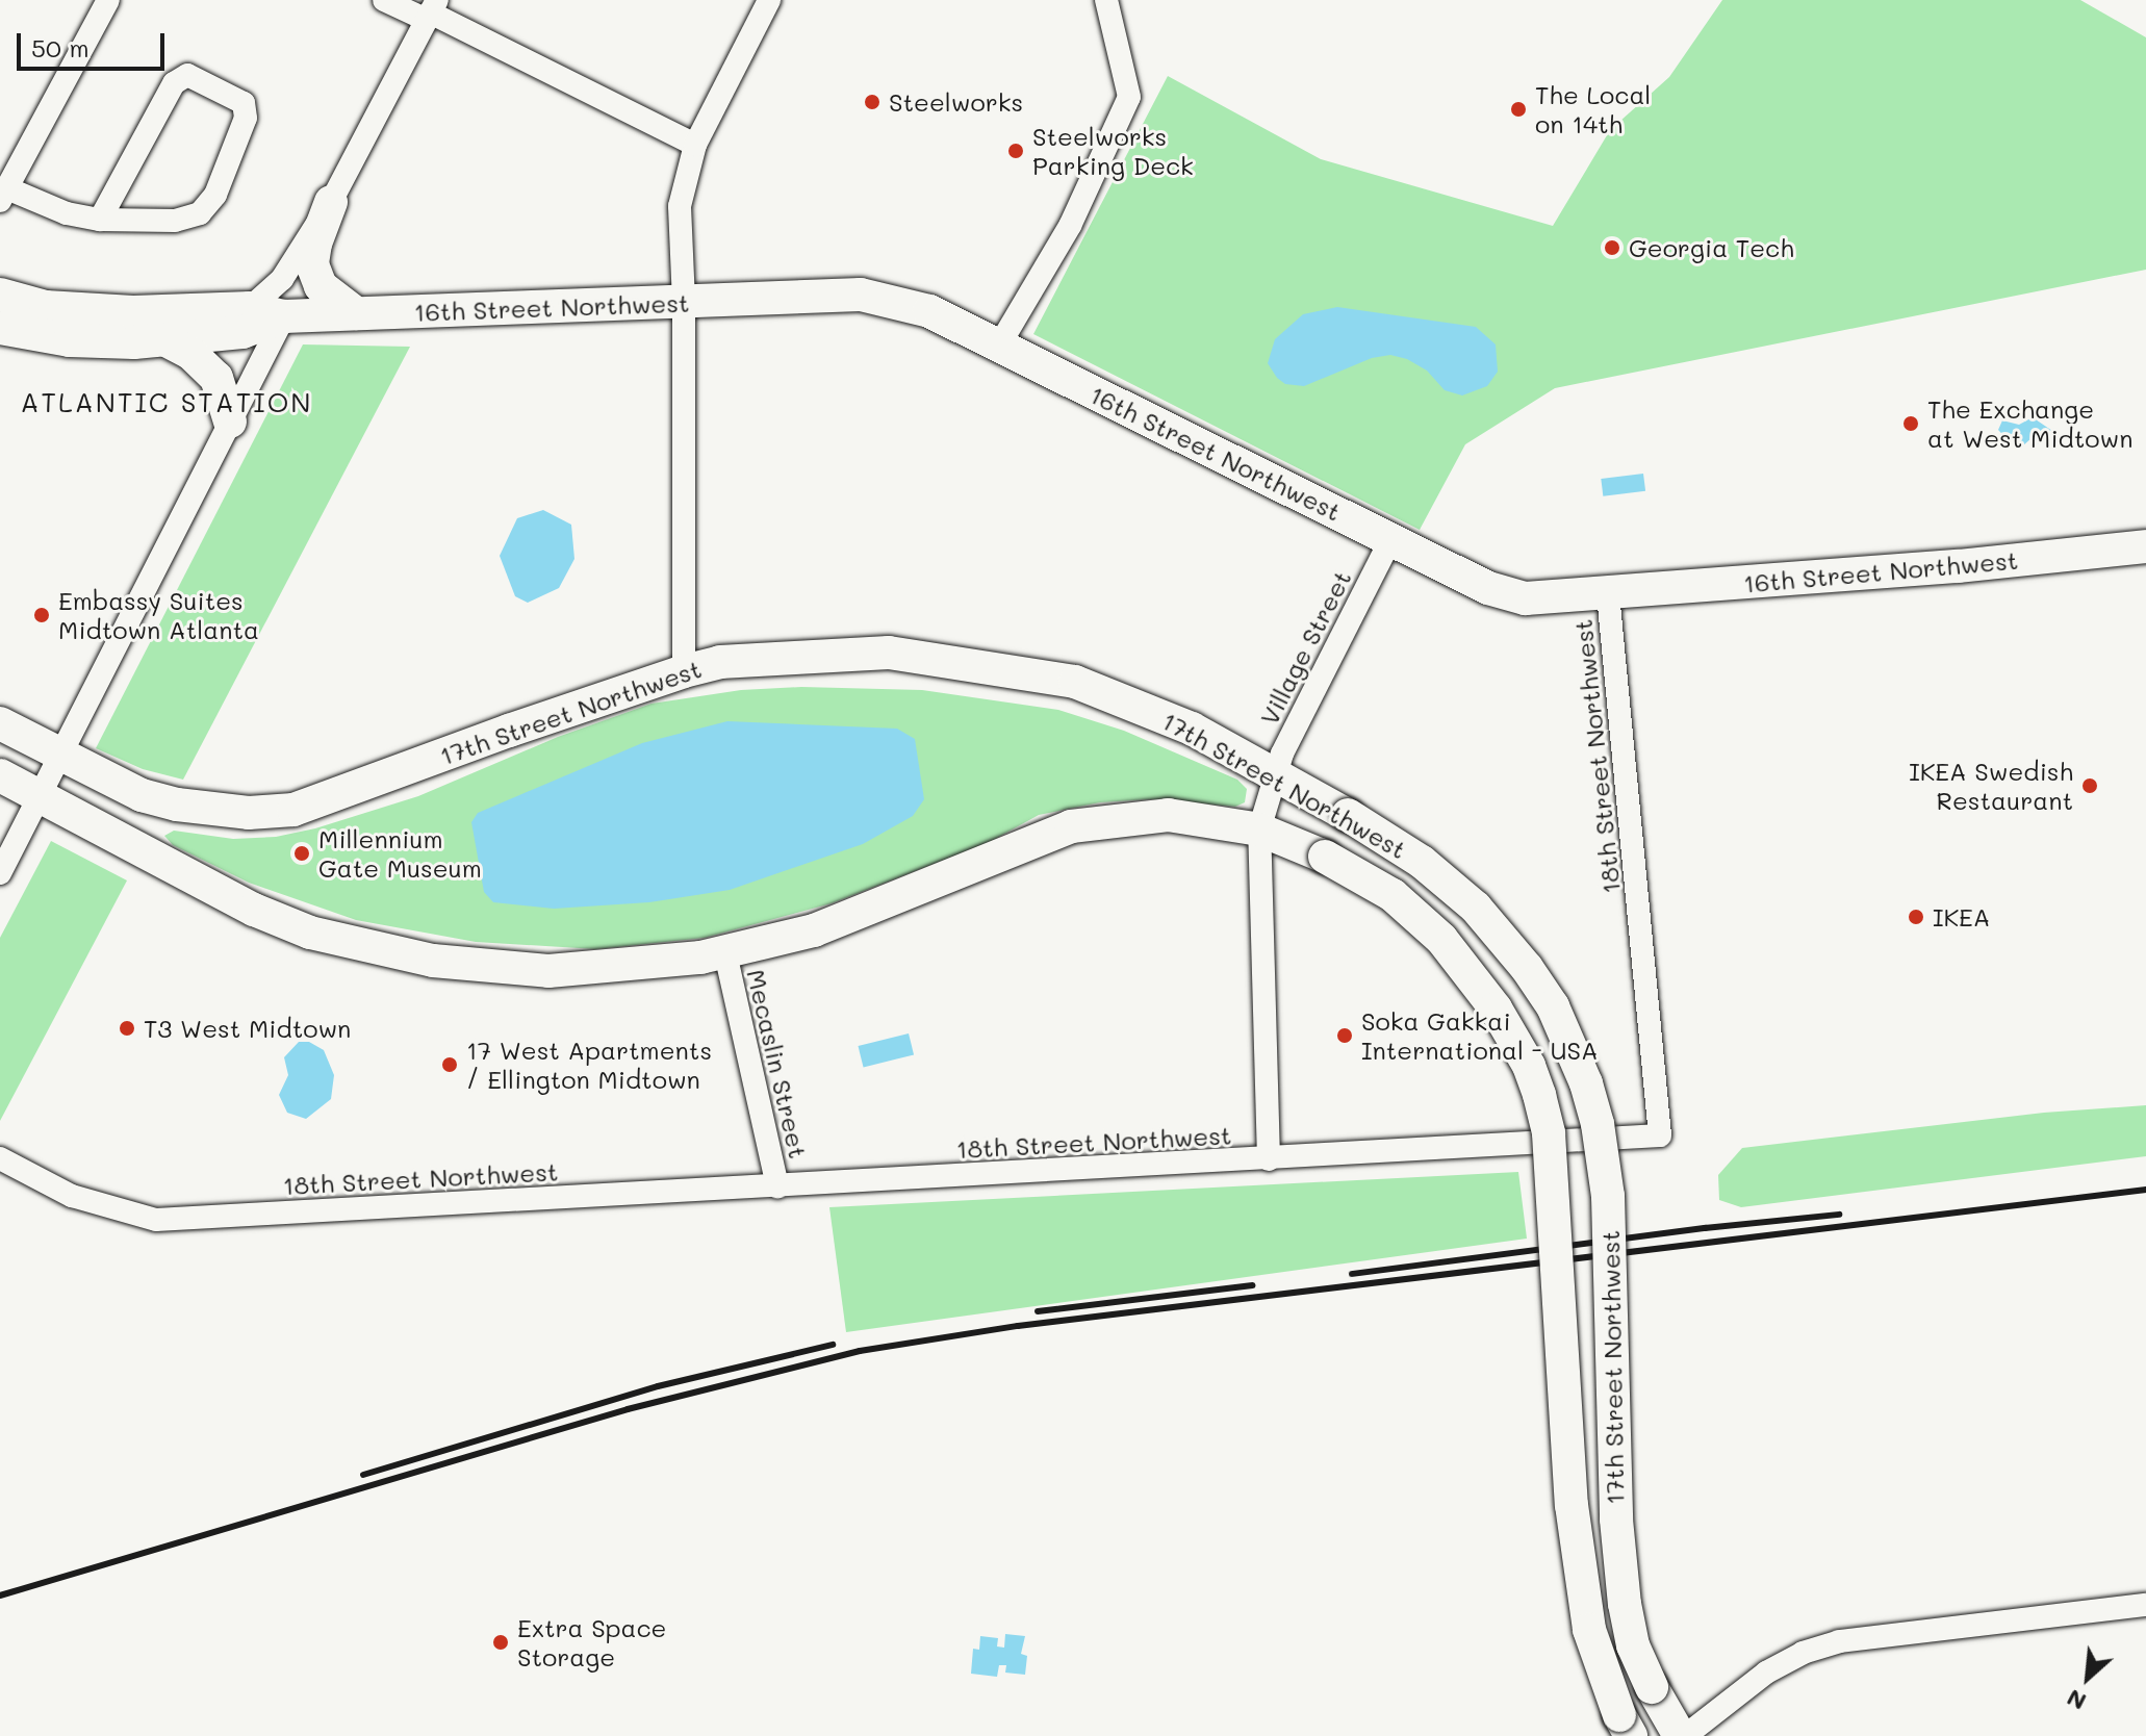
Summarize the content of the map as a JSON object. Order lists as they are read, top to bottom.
{
  "streets": {
    "main road": ["16th Street Northwest", "17th Street Northwest"],
    "street": ["Village Street", "18th Street Northwest", "Mecaslin Street"]
  },
  "crossings": [
    ["16th Street Northwest", "Village Street"],
    ["16th Street Northwest", "18th Street Northwest"],
    ["Village Street", "17th Street Northwest"],
    ["Village Street", "18th Street Northwest"],
    ["17th Street Northwest", "Mecaslin Street"],
    ["18th Street Northwest", "Mecaslin Street"]
  ],
  "districts": ["ATLANTIC STATION"],
  "places": [
    "Steelworks",
    "The Local on 14th",
    "Steelworks Parking Deck",
    "Georgia Tech",
    "The Exchange at West Midtown",
    "Embassy Suites Midtown Atlanta",
    "IKEA Swedish Restaurant",
    "Millennium Gate Museum",
    "IKEA",
    "T3 West Midtown",
    "Soka Gakkai International - USA",
    "17 West Apartments / Ellington Midtown",
    "Extra Space Storage"
  ],
  "scale_bar": "50 m",
  "north": "bottom left"
}
